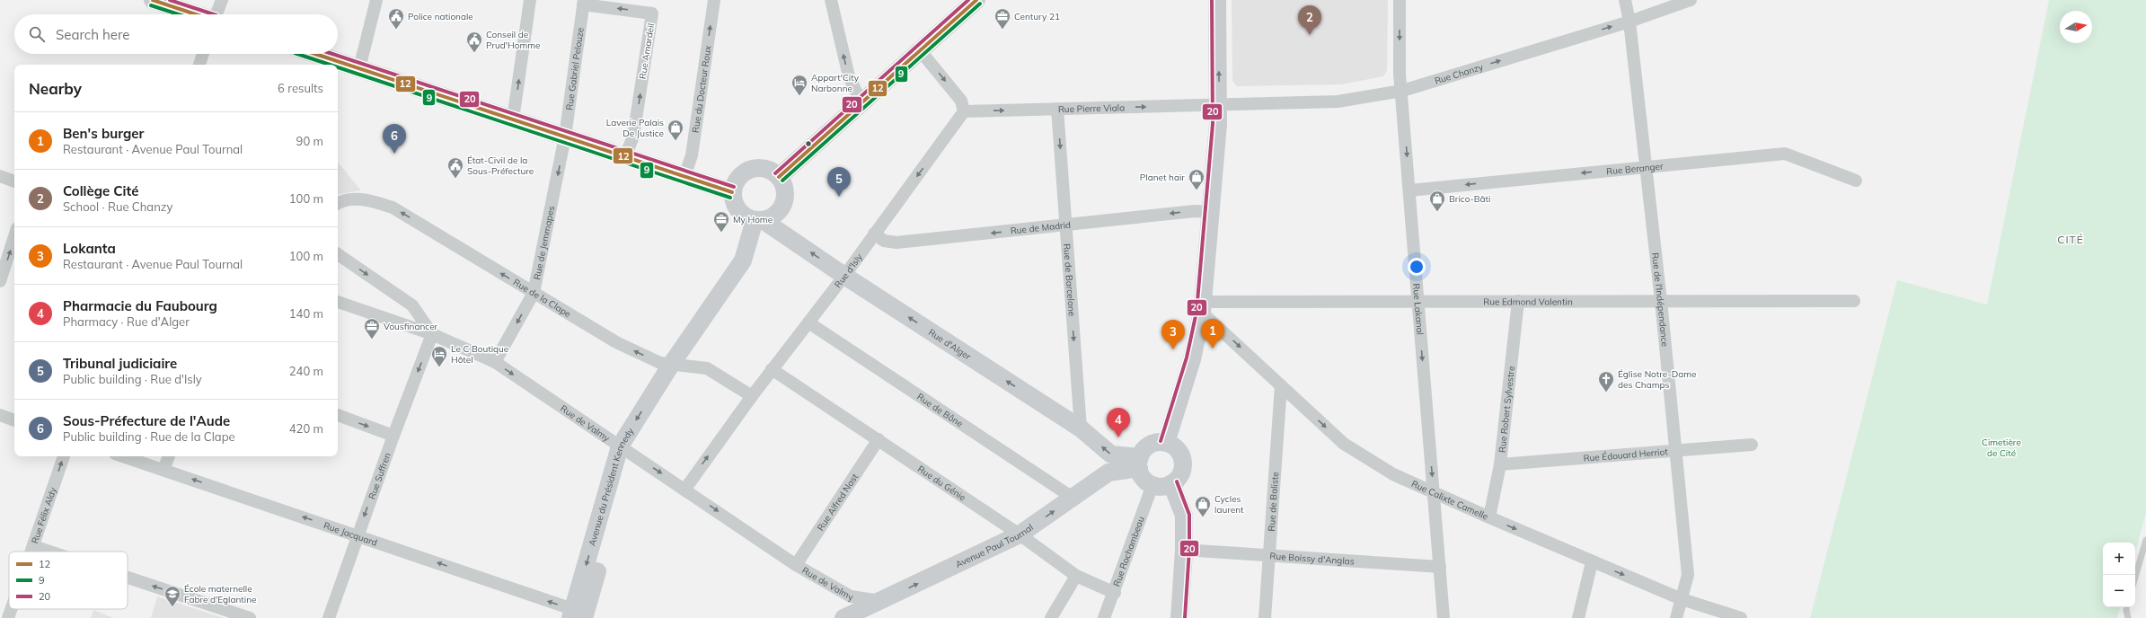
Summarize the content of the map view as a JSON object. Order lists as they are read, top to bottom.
{
  "streets": {
    "main road": ["Rue d'Alger", "Avenue du Président Kennedy", "Avenue Paul Tournal"],
    "street": [
      "Rue Amardeil",
      "Rue Gabriel Pelouze",
      "Rue Chanzy",
      "Rue du Docteur Roux",
      "Rue Pierre Viala",
      "Rue Beranger",
      "Rue de Madrid",
      "Rue de Jemmapes",
      "Rue d'Isly",
      "Rue de Barcelone",
      "Rue de la Clape",
      "Rue de l'Indépendance",
      "Rue Edmond Valentin",
      "Rue Lakanal",
      "Rue Robert Sylvestre",
      "Rue de Bône",
      "Rue de Valmy",
      "Rue Édouard Herriot",
      "Rue Suffren",
      "Rue du Génie",
      "Rue Calixte Camelle",
      "Rue de Baliste",
      "Rue Alfred Nast",
      "Rue Félix Aldy",
      "Rue Jacquard",
      "Rue Rochambeau",
      "Rue Boissy d'Anglas"
    ]
  },
  "crossings": [
    ["Rue Amardeil", "Rue Gabriel Pelouze"],
    ["Rue Gabriel Pelouze", "Rue de Jemmapes"],
    ["Rue Chanzy", "Rue Pierre Viala"],
    ["Rue Chanzy", "Rue de l'Indépendance"],
    ["Rue Chanzy", "Rue Lakanal"],
    ["Rue Pierre Viala", "Rue d'Isly"],
    ["Rue Pierre Viala", "Rue de Barcelone"],
    ["Rue Beranger", "Rue de l'Indépendance"],
    ["Rue Beranger", "Rue Lakanal"],
    ["Rue de Madrid", "Rue d'Isly"],
    ["Rue de Madrid", "Rue de Barcelone"],
    ["Rue de Jemmapes", "Rue de la Clape"],
    ["Rue de Jemmapes", "Rue de Valmy"],
    ["Rue d'Isly", "Rue de la Clape"],
    ["Rue d'Isly", "Rue d'Alger"],
    ["Rue d'Isly", "Rue de Bône"],
    ["Rue d'Isly", "Rue de Valmy"],
    ["Rue d'Isly", "Rue du Génie"],
    ["Rue de Barcelone", "Rue d'Alger"],
    ["Rue de la Clape", "Avenue du Président Kennedy"],
    ["Rue de l'Indépendance", "Rue Edmond Valentin"],
    ["Rue de l'Indépendance", "Rue Édouard Herriot"],
    ["Rue de l'Indépendance", "Rue Calixte Camelle"],
    ["Rue Edmond Valentin", "Rue Lakanal"],
    ["Rue Edmond Valentin", "Rue Robert Sylvestre"],
    ["Rue Edmond Valentin", "Rue Calixte Camelle"],
    ["Rue Lakanal", "Rue Calixte Camelle"],
    ["Rue Lakanal", "Rue Boissy d'Anglas"],
    ["Rue d'Alger", "Avenue Paul Tournal"],
    ["Rue d'Alger", "Rue Rochambeau"],
    ["Rue Robert Sylvestre", "Rue Édouard Herriot"],
    ["Rue Robert Sylvestre", "Rue Calixte Camelle"],
    ["Rue de Bône", "Avenue Paul Tournal"],
    ["Rue de Valmy", "Rue Suffren"],
    ["Rue de Valmy", "Avenue du Président Kennedy"],
    ["Rue de Valmy", "Rue Alfred Nast"],
    ["Rue de Valmy", "Avenue Paul Tournal"],
    ["Rue Suffren", "Rue Jacquard"],
    ["Rue du Génie", "Rue Alfred Nast"],
    ["Rue du Génie", "Avenue Paul Tournal"],
    ["Rue du Génie", "Rue Rochambeau"],
    ["Avenue du Président Kennedy", "Rue Jacquard"],
    ["Rue Calixte Camelle", "Rue de Baliste"],
    ["Rue de Baliste", "Rue Boissy d'Anglas"],
    ["Avenue Paul Tournal", "Rue Rochambeau"]
  ],
  "one_way": [
    "Rue Chanzy",
    "Rue du Docteur Roux",
    "Rue Pierre Viala",
    "Rue Beranger",
    "Rue de Madrid",
    "Rue de Jemmapes",
    "Rue de Barcelone",
    "Rue de la Clape",
    "Rue Lakanal",
    "Rue d'Alger",
    "Rue de Valmy",
    "Rue Suffren",
    "Rue Calixte Camelle",
    "Rue Félix Aldy",
    "Rue Jacquard",
    "Avenue Paul Tournal"
  ],
  "districts": ["CITÉ"],
  "parks": ["Cimetière de Cité"],
  "places": {
    "public building": ["Police nationale", "Conseil de Prud'Homme", "État-Civil de la Sous-Préfecture"],
    "office": ["Century 21", "My Home", "Vousfinancer"],
    "hotel": ["Appart'City Narbonne", "Le C Boutique Hôtel"],
    "shop": [
      "Laverie Palais De Justice",
      "Planet hair",
      "Brico-Bâti",
      "Cycles laurent"
    ],
    "church": ["Église Notre-Dame des Champs"],
    "school or university": ["École maternelle Fabre d'Eglantine"]
  },
  "lines": ["transit line 12", "transit line 20", "transit line 9"],
  "legend": ["12", "9", "20"],
  "north": "right",
  "page": {
    "pins": [
      "2",
      "6",
      "5",
      "1",
      "3",
      "4"
    ],
    "search": "Search here",
    "heading": ["Nearby", "6 results"],
    "list": [
      {
        "mark": "1",
        "name": "Ben's burger",
        "note": "Restaurant · Avenue Paul Tournal",
        "value": "90 m"
      },
      {
        "mark": "2",
        "name": "Collège Cité",
        "note": "School · Rue Chanzy",
        "value": "100 m"
      },
      {
        "mark": "3",
        "name": "Lokanta",
        "note": "Restaurant · Avenue Paul Tournal",
        "value": "100 m"
      },
      {
        "mark": "4",
        "name": "Pharmacie du Faubourg",
        "note": "Pharmacy · Rue d'Alger",
        "value": "140 m"
      },
      {
        "mark": "5",
        "name": "Tribunal judiciaire",
        "note": "Public building · Rue d'Isly",
        "value": "240 m"
      },
      {
        "mark": "6",
        "name": "Sous-Préfecture de l'Aude",
        "note": "Public building · Rue de la Clape",
        "value": "420 m"
      }
    ],
    "map_buttons": ["+", "−"]
  }
}
